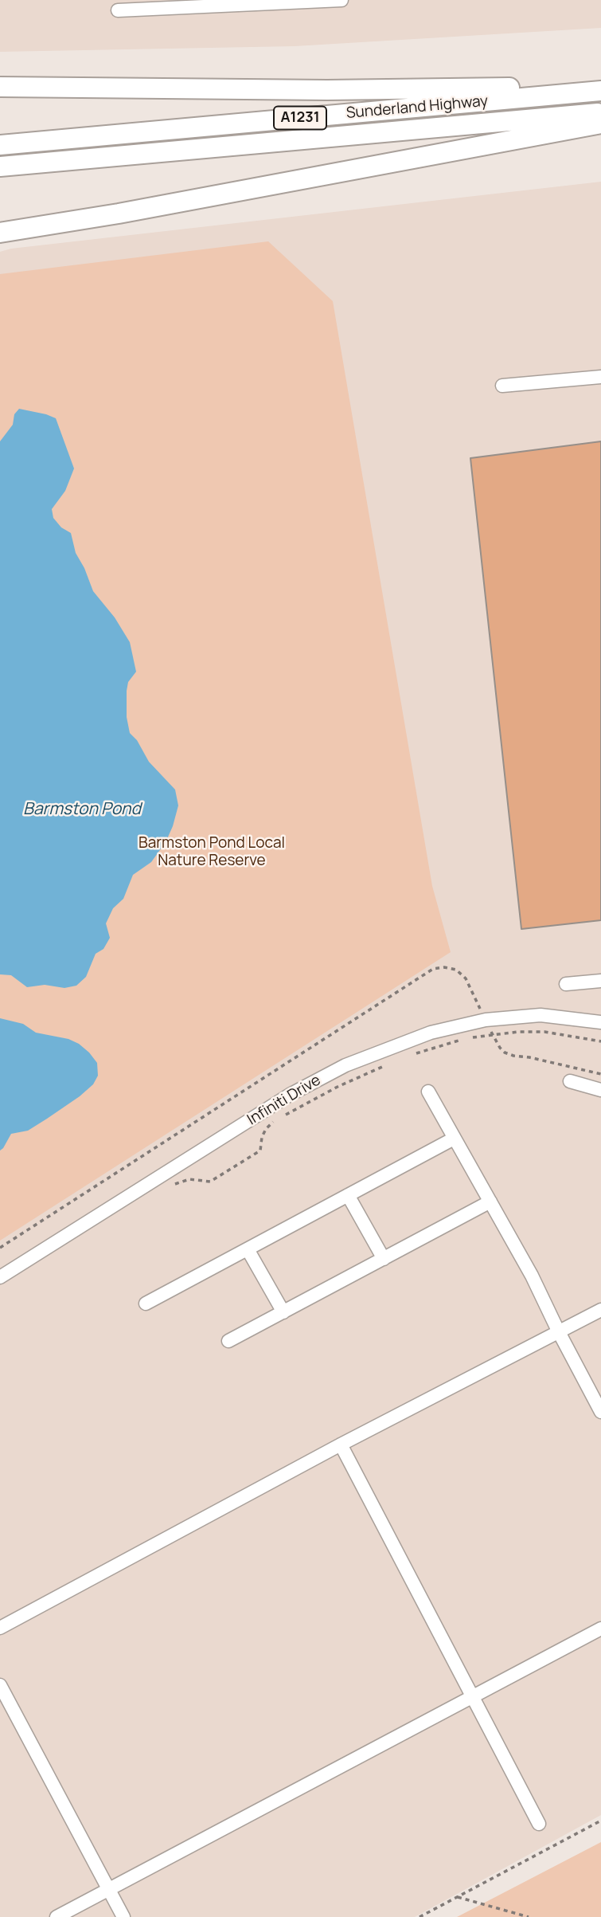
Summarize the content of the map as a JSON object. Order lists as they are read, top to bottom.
{
  "streets": {
    "highway": ["Sunderland Highway", "A1231"],
    "street": ["Infiniti Drive"]
  },
  "crossings": [
    ["Sunderland Highway", "A1231"]
  ],
  "water": ["Barmston Pond"],
  "parks": ["Barmston Pond Local Nature Reserve"]
}
